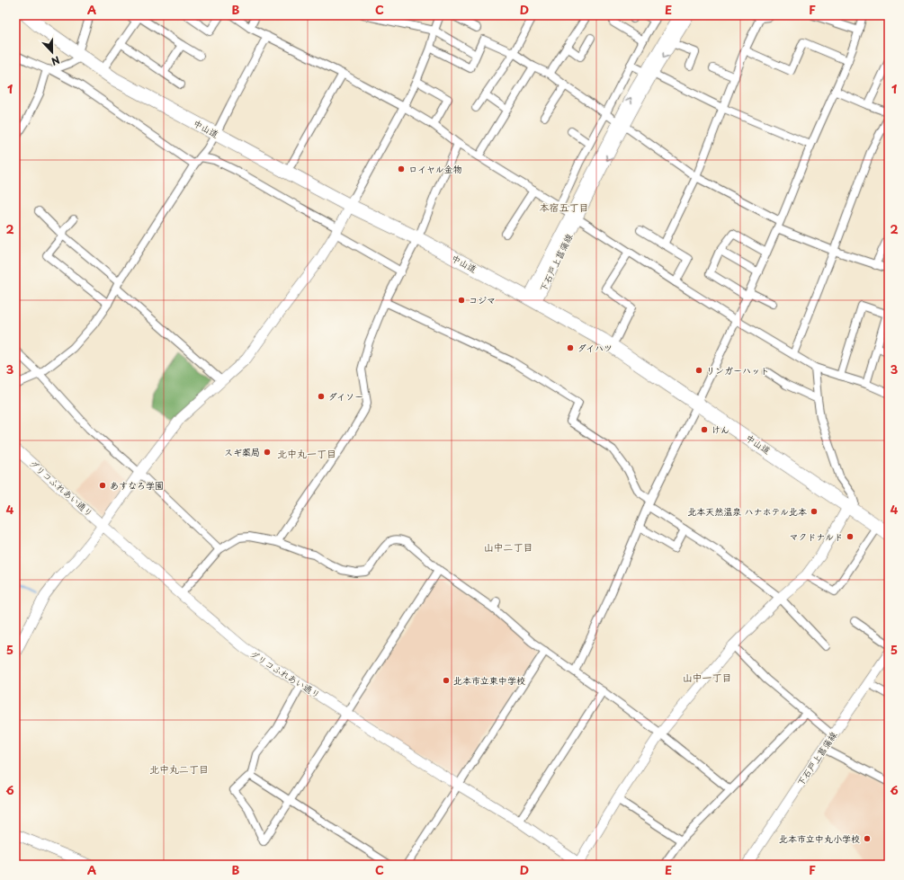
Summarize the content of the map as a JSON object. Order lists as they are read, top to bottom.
{
  "streets": {
    "highway": ["中山道"],
    "street": ["下石戸上菖蒲線", "グリコふれあい通り"]
  },
  "crossings": [
    ["中山道", "下石戸上菖蒲線"]
  ],
  "districts": [
    "本宿五丁目",
    "北中丸一丁目",
    "山中二丁目",
    "山中一丁目",
    "北中丸二丁目"
  ],
  "places": [
    "ロイヤル金物",
    "コジマ",
    "ダイハツ",
    "リンガーハット",
    "ダイソー",
    "けん",
    "スギ薬局",
    "あすなろ学園",
    "北本天然温泉 ハナホテル北本",
    "マクドナルド",
    "北本市立東中学校",
    "北本市立中丸小学校"
  ],
  "north": "bottom",
  "grid": {
    "columns": [
      "A",
      "B",
      "C",
      "D",
      "E",
      "F"
    ],
    "rows": [
      "1",
      "2",
      "3",
      "4",
      "5",
      "6"
    ]
  }
}
